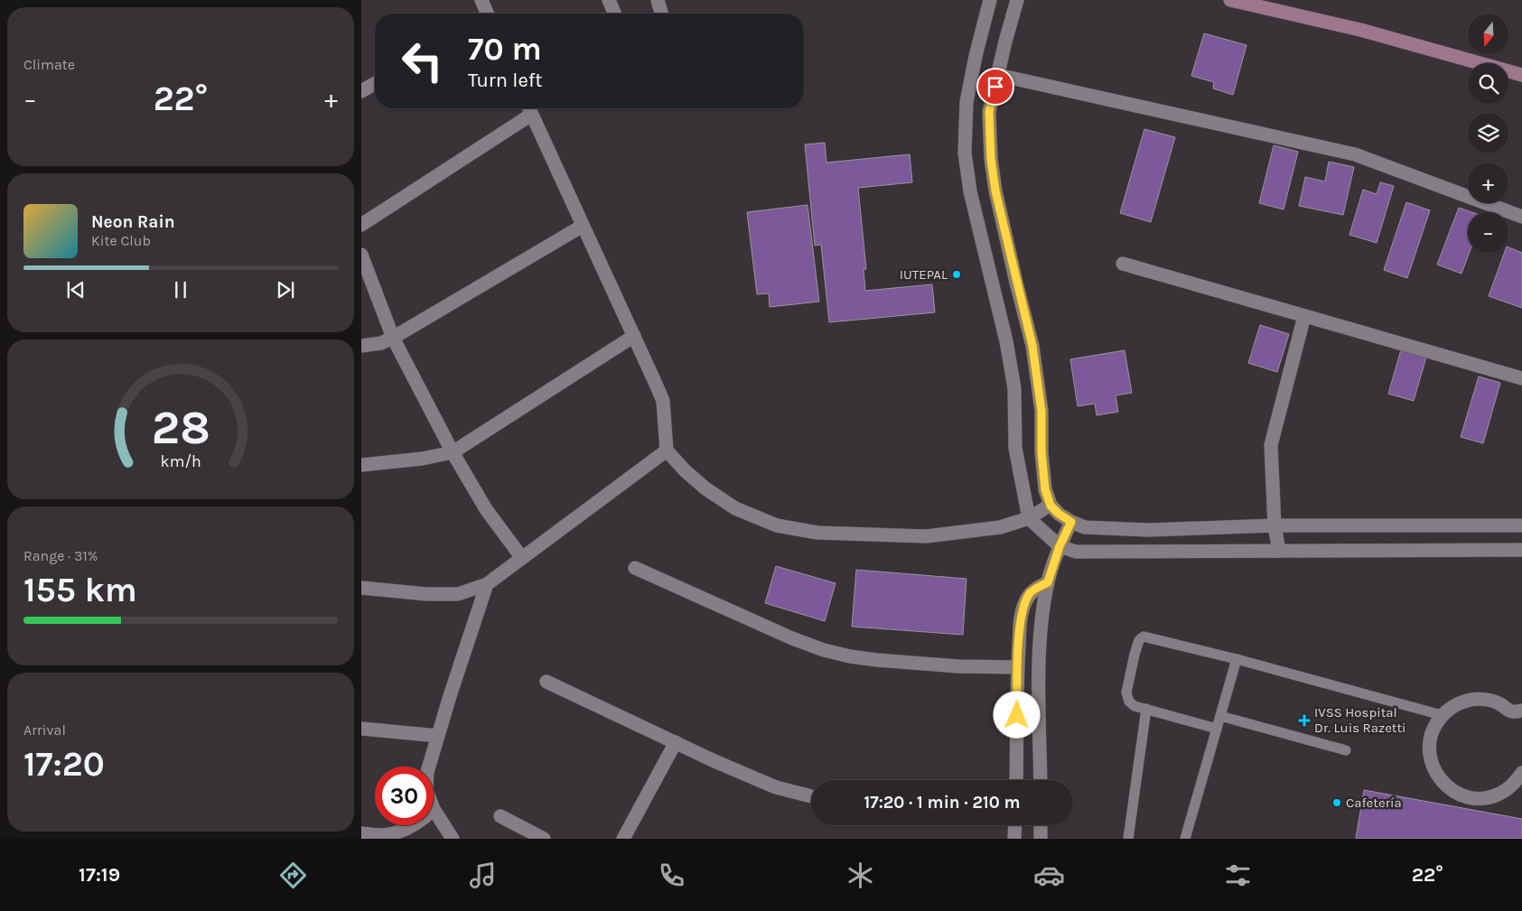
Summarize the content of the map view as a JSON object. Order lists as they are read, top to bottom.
{
  "places": {
    "other": ["IUTEPAL", "Cafetería"],
    "health": ["IVSS Hospital Dr. Luis Razetti"]
  },
  "north": "bottom",
  "page": {
    "tile": [
      "Climate",
      ["Range · 31%", "155 km"],
      ["Arrival", "17:20"]
    ],
    "map_buttons": ["+", "−"],
    "turn": ["70 m", "Turn left"],
    "heat": ["−", "22°", "+"],
    "song": ["Neon Rain", "Kite Club"],
    "limit": "30",
    "trip": "17:20 · 1 min · 210 m",
    "tabs": ["17:19", "22°"],
    "gauge": ["28", "km/h"]
  }
}
